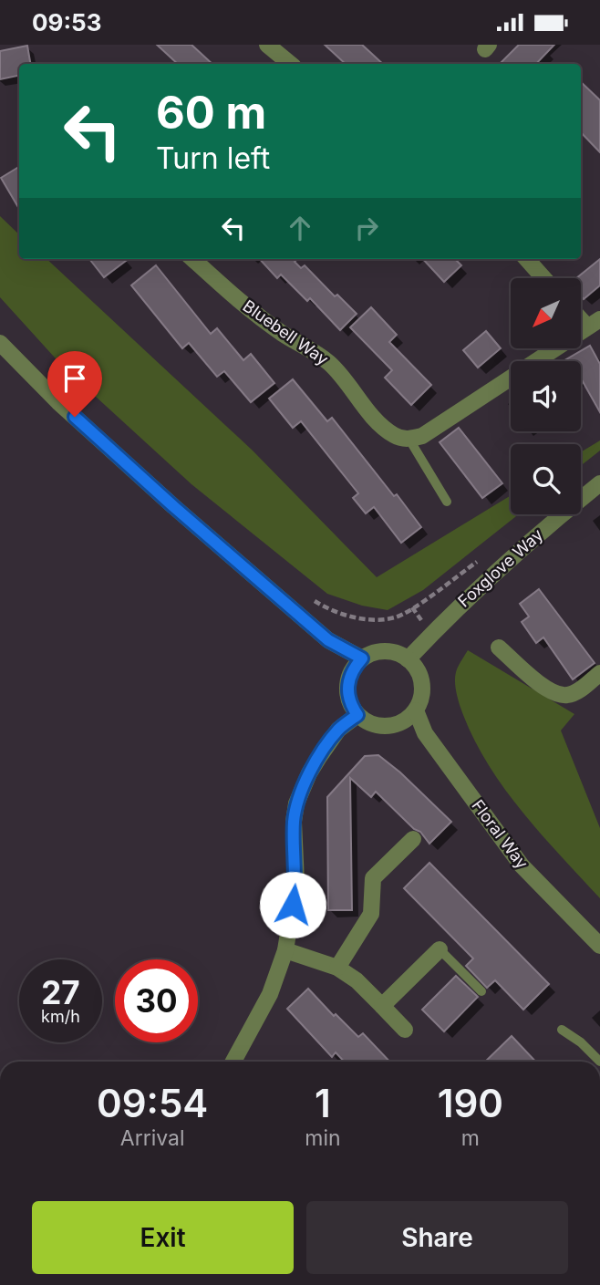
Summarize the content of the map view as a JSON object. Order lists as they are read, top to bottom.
{
  "streets": {
    "street": ["Bluebell Way", "Foxglove Way", "Floral Way"]
  },
  "crossings": [
    ["Foxglove Way", "Floral Way"]
  ],
  "north": "bottom left",
  "page": {
    "status": "09:53",
    "turn": ["60 m", "Turn left"],
    "speed": "27 km/h",
    "limit": "30",
    "eta": [
      "09:54",
      "Arrival",
      "1",
      "min",
      "190",
      "m"
    ],
    "buttons": ["Exit", "Share"]
  }
}
